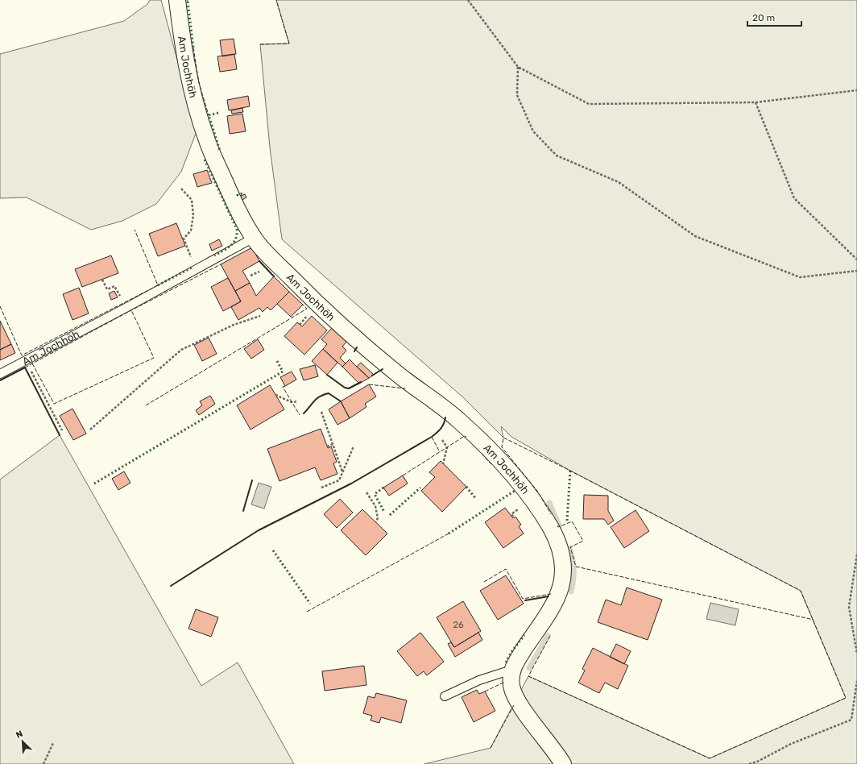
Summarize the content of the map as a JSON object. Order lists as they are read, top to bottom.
{
  "streets": {
    "street": ["Am Jochhöh"]
  },
  "house_numbers": ["26"],
  "scale_bar": "20 m",
  "north": "top left"
}
